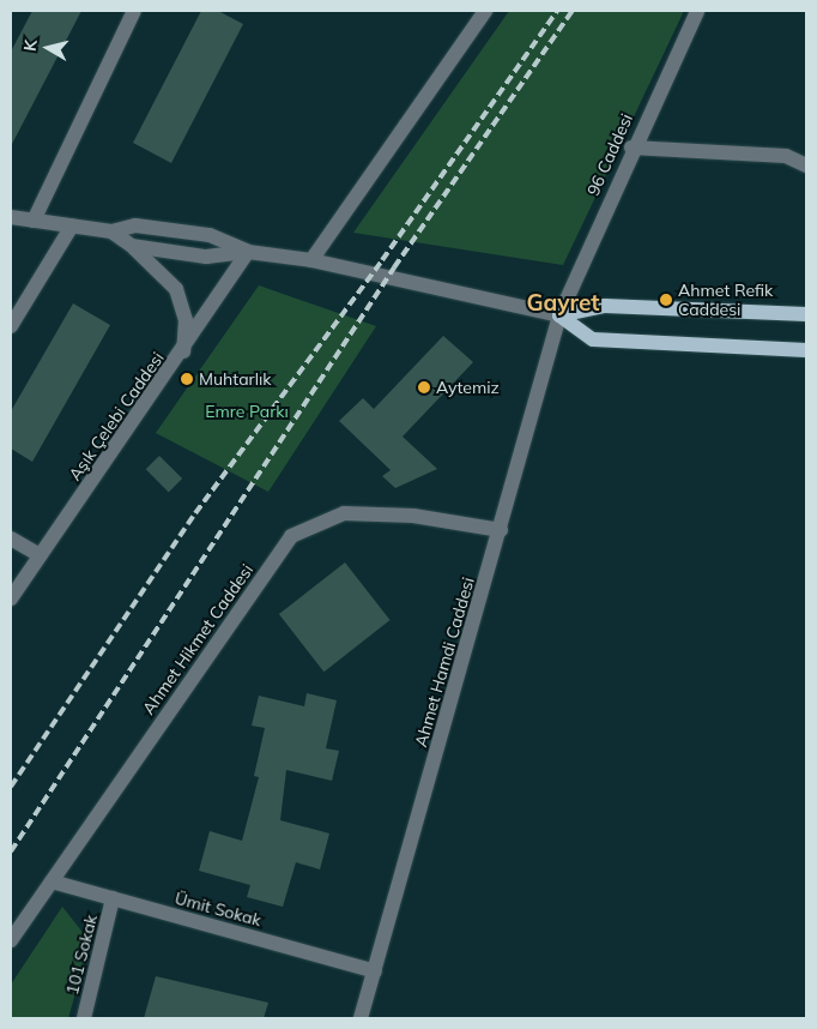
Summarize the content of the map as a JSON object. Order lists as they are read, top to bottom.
{
  "streets": {
    "street": [
      "96 Caddesi",
      "Aşık Çelebi Caddesi",
      "Ahmet Hikmet Caddesi",
      "Ahmet Hamdi Caddesi",
      "Ümit Sokak",
      "101 Sokak"
    ]
  },
  "crossings": [
    ["96 Caddesi", "Ahmet Hamdi Caddesi"],
    ["Ahmet Hikmet Caddesi", "Ahmet Hamdi Caddesi"],
    ["Ahmet Hikmet Caddesi", "Ümit Sokak"],
    ["Ahmet Hamdi Caddesi", "Ümit Sokak"],
    ["Ümit Sokak", "101 Sokak"]
  ],
  "districts": ["Gayret"],
  "parks": ["Emre Parkı"],
  "places": ["Ahmet Refik Caddesi", "Muhtarlık", "Aytemiz"],
  "north": "left"
}
